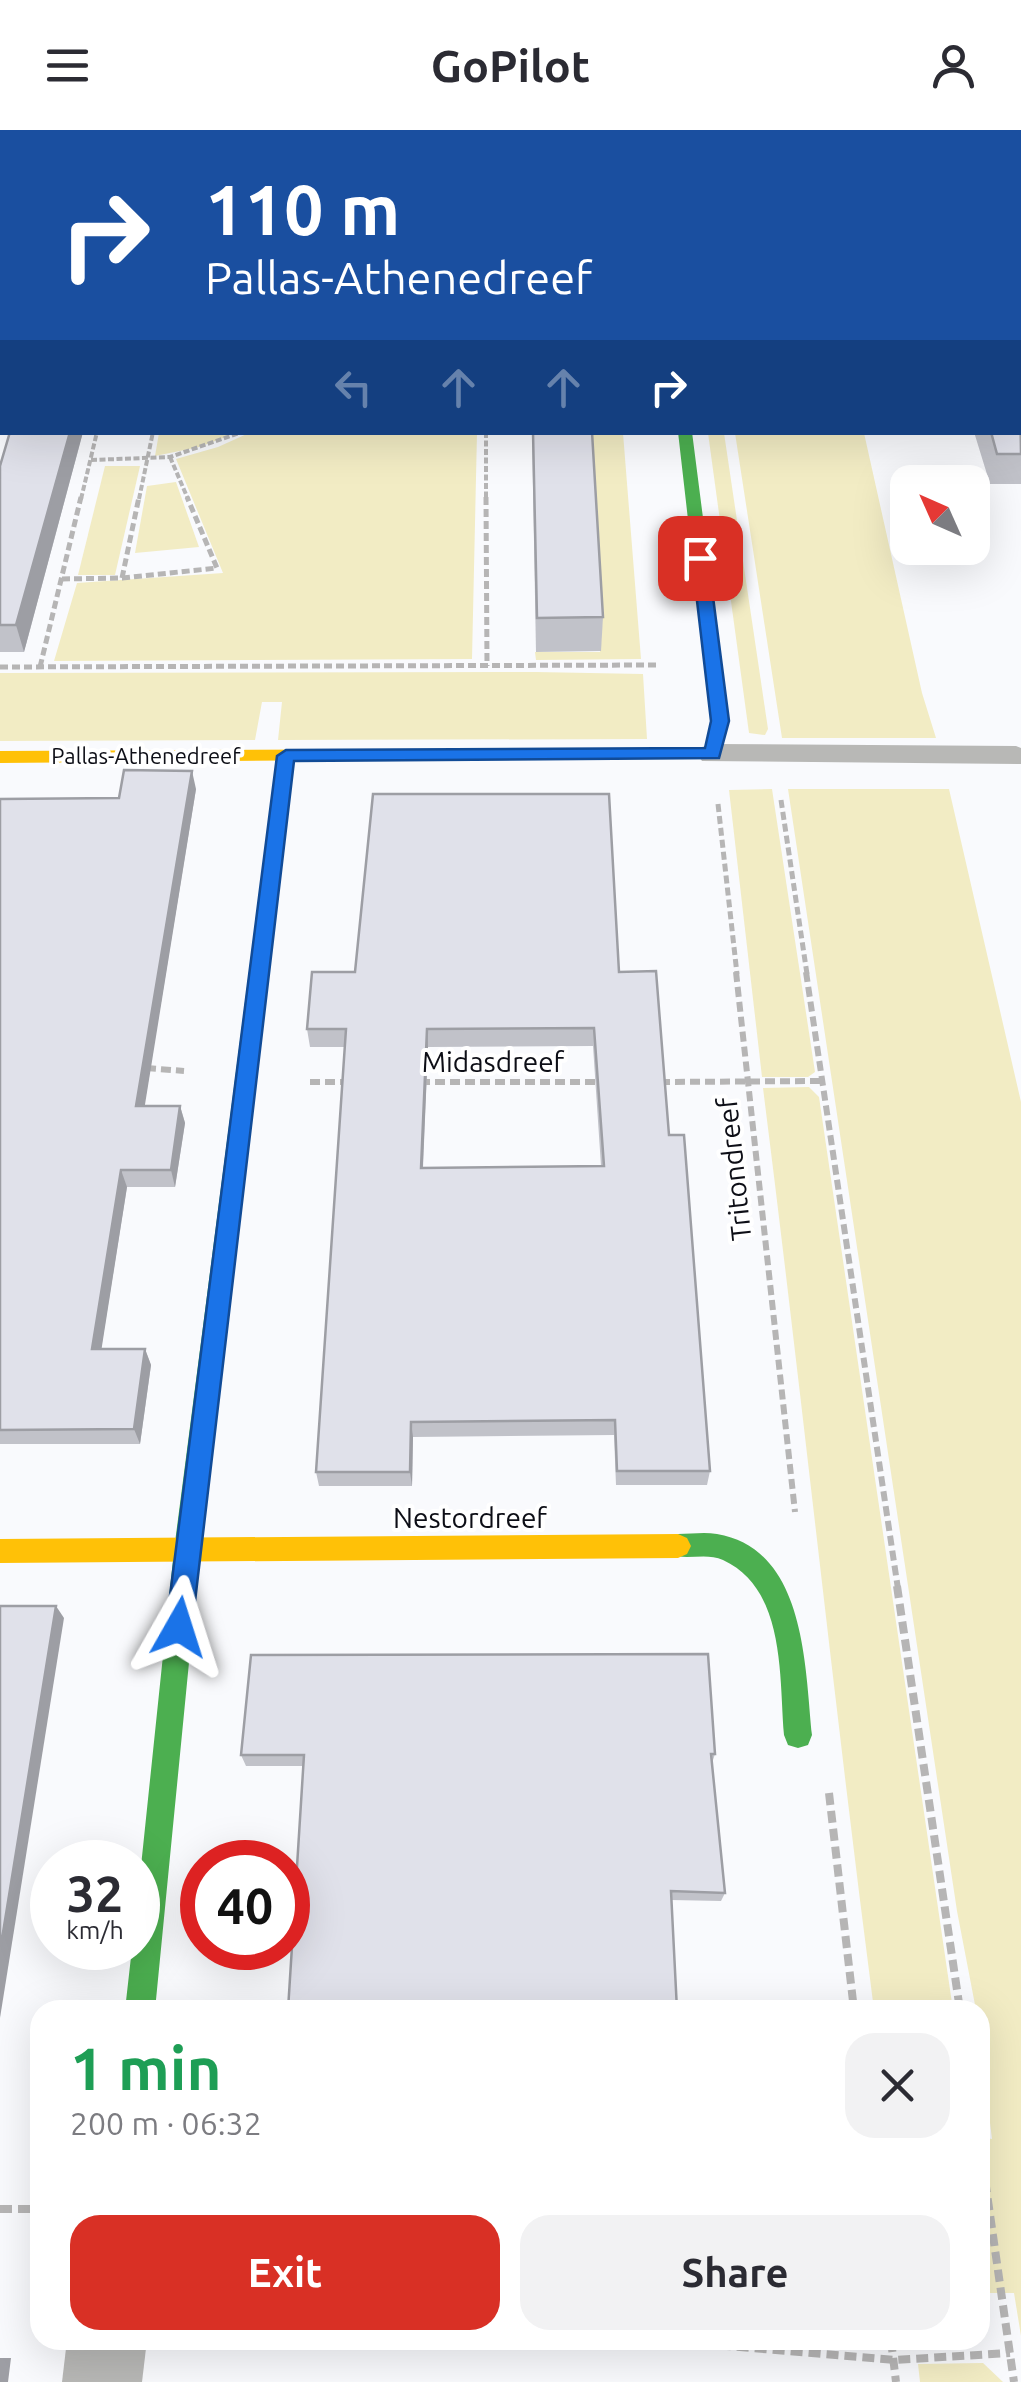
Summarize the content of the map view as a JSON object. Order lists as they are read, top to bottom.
{
  "streets": {
    "street": ["Pallas-Athenedreef", "Nestordreef"],
    "path": ["Midasdreef", "Tritondreef"]
  },
  "crossings": [
    ["Pallas-Athenedreef", "Tritondreef"],
    ["Tritondreef", "Nestordreef"]
  ],
  "north": "top left",
  "page": {
    "header": "GoPilot",
    "turn": ["110 m", "Pallas-Athenedreef"],
    "speed": "32 km/h",
    "limit": "40",
    "heading": ["1 min", "200 m · 06:32"],
    "buttons": ["Exit", "Share"]
  }
}
